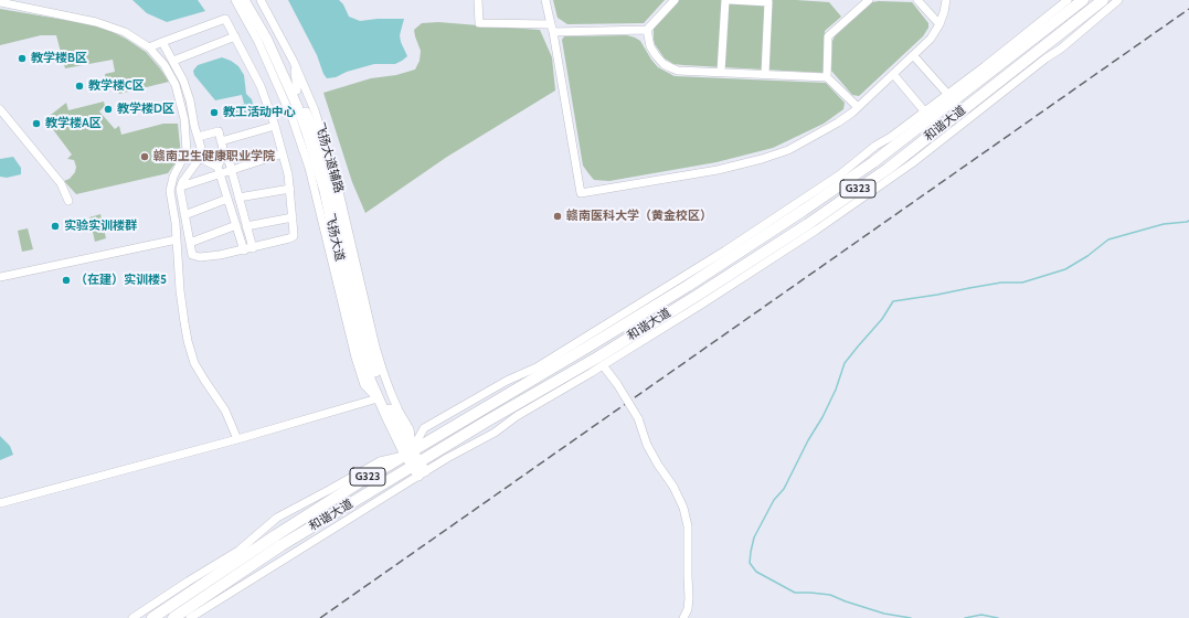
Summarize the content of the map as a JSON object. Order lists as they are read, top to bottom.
{
  "streets": {
    "highway": ["和谐大道", "G323"],
    "main road": ["飞扬大道"],
    "street": ["飞扬大道辅路"]
  },
  "crossings": [
    ["和谐大道", "飞扬大道辅路"],
    ["和谐大道", "G323"],
    ["和谐大道", "飞扬大道"],
    ["飞扬大道辅路", "G323"],
    ["飞扬大道辅路", "飞扬大道"],
    ["G323", "飞扬大道"]
  ],
  "places": [
    "教学楼B区",
    "教学楼C区",
    "教学楼D区",
    "教工活动中心",
    "教学楼A区",
    "赣南卫生健康职业学院",
    "赣南医科大学（黄金校区）",
    "实验实训楼群",
    "（在建）实训楼5"
  ]
}
